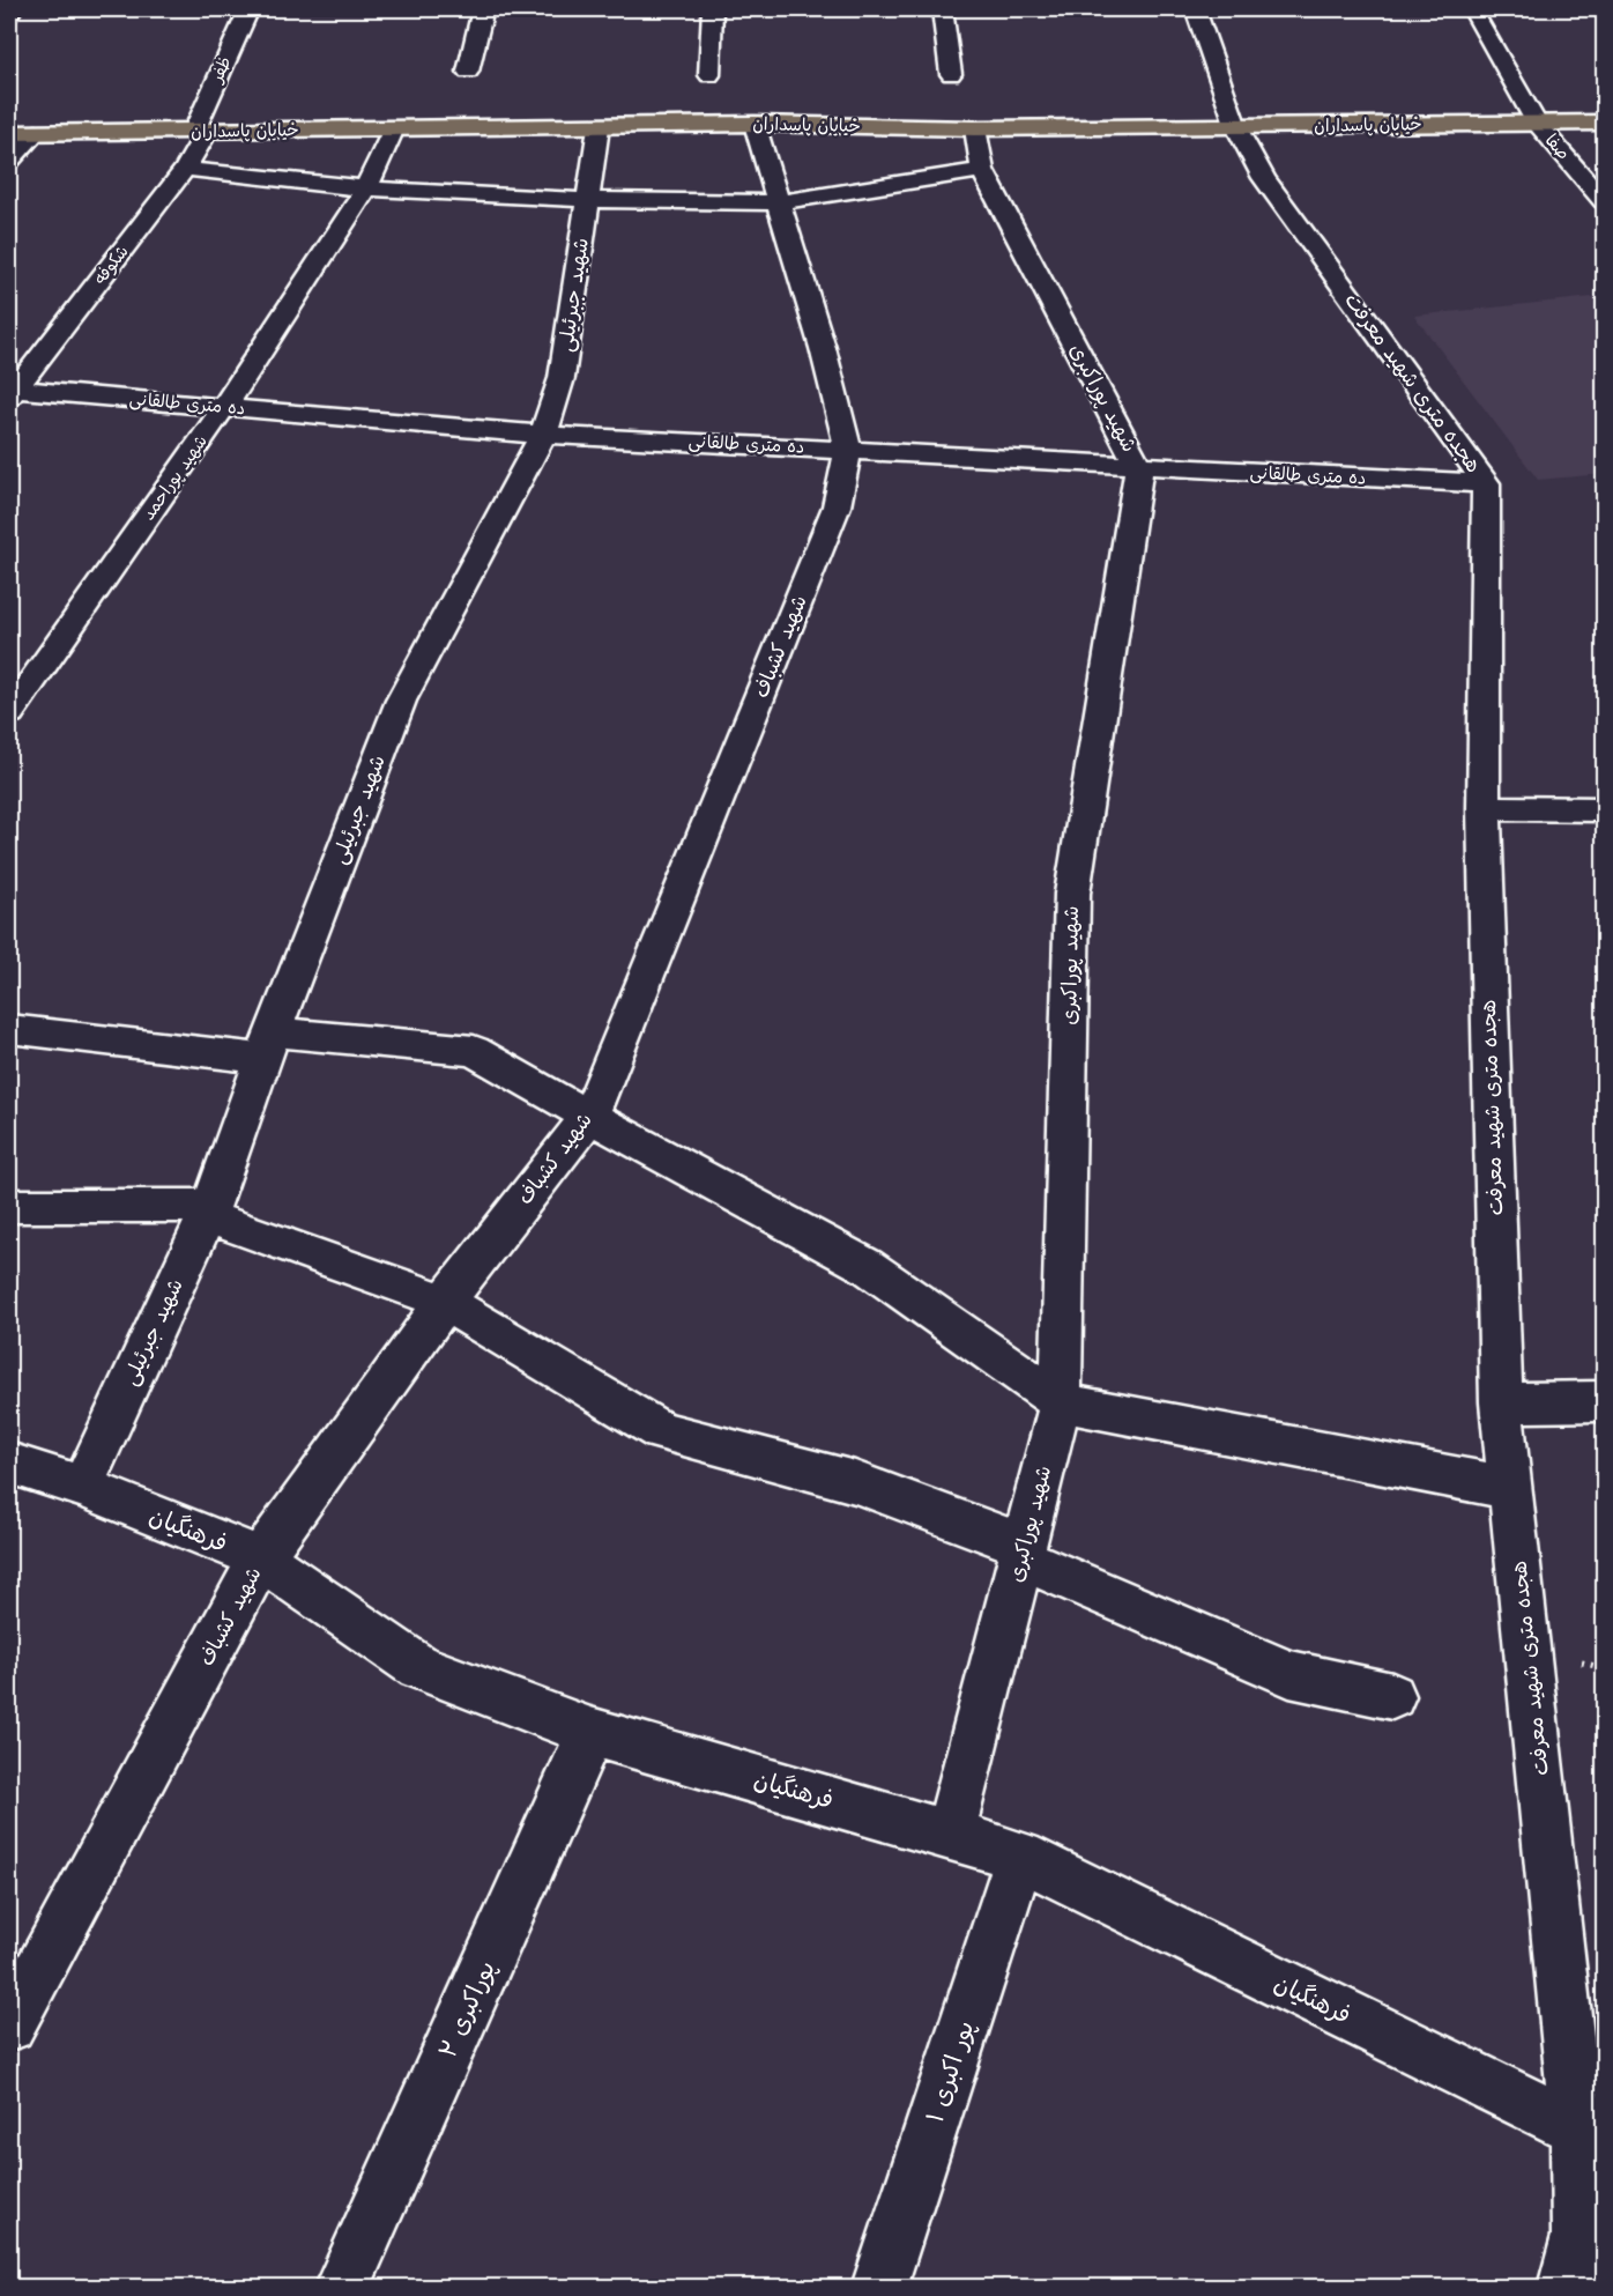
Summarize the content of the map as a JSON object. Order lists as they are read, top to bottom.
{
  "streets": {
    "main road": ["خیابان پاسداران"],
    "street": [
      "ظفر",
      "صفا",
      "شکوفه",
      "شهید جبرئیلی",
      "هجده متری شهید معرفت",
      "شهید پوراکبری",
      "ده متری طالقانی",
      "شهید پوراحمد",
      "شهید کشباف",
      "فرهنگیان",
      "پوراکبری ۲",
      "پور اکبری ۱"
    ]
  },
  "crossings": [
    ["ظفر", "خیابان پاسداران"],
    ["ظفر", "شکوفه"],
    ["خیابان پاسداران", "صفا"],
    ["خیابان پاسداران", "شکوفه"],
    ["خیابان پاسداران", "شهید جبرئیلی"],
    ["خیابان پاسداران", "هجده متری شهید معرفت"],
    ["خیابان پاسداران", "شهید پوراکبری"],
    ["خیابان پاسداران", "شهید پوراحمد"],
    ["خیابان پاسداران", "شهید کشباف"],
    ["شکوفه", "ده متری طالقانی"],
    ["شهید جبرئیلی", "ده متری طالقانی"],
    ["شهید جبرئیلی", "فرهنگیان"],
    ["هجده متری شهید معرفت", "ده متری طالقانی"],
    ["هجده متری شهید معرفت", "فرهنگیان"],
    ["شهید پوراکبری", "ده متری طالقانی"],
    ["شهید پوراکبری", "فرهنگیان"],
    ["ده متری طالقانی", "شهید پوراحمد"],
    ["ده متری طالقانی", "شهید کشباف"],
    ["شهید کشباف", "فرهنگیان"],
    ["فرهنگیان", "پوراکبری ۲"],
    ["فرهنگیان", "پور اکبری ۱"]
  ]
}
